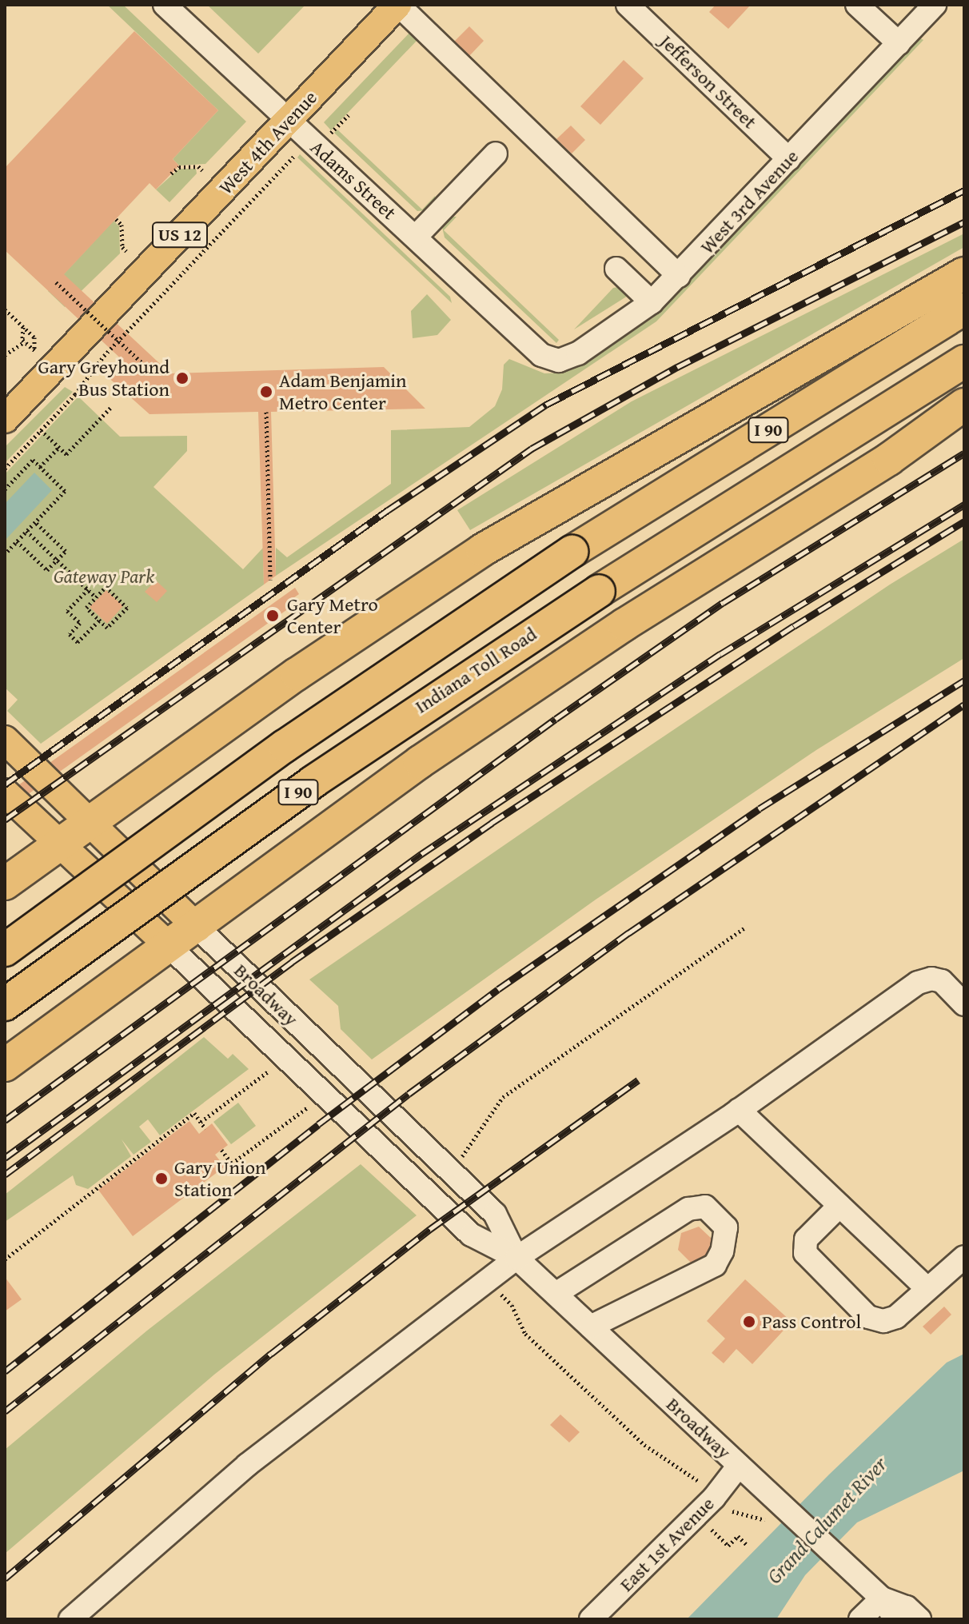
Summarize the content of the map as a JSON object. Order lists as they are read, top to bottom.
{
  "streets": {
    "highway": ["I 90", "Indiana Toll Road"],
    "main road": ["West 4th Avenue", "US 12", "Broadway"],
    "street": [
      "Jefferson Street",
      "Adams Street",
      "West 3rd Avenue",
      "East 1st Avenue"
    ]
  },
  "crossings": [
    ["Jefferson Street", "West 3rd Avenue"],
    ["West 4th Avenue", "Adams Street"],
    ["Adams Street", "West 3rd Avenue"],
    ["Broadway", "East 1st Avenue"]
  ],
  "water": ["Grand Calumet River"],
  "parks": ["Gateway Park"],
  "places": [
    "Gary Greyhound Bus Station",
    "Adam Benjamin Metro Center",
    "Gary Metro Center",
    "Gary Union Station",
    "Pass Control"
  ]
}
